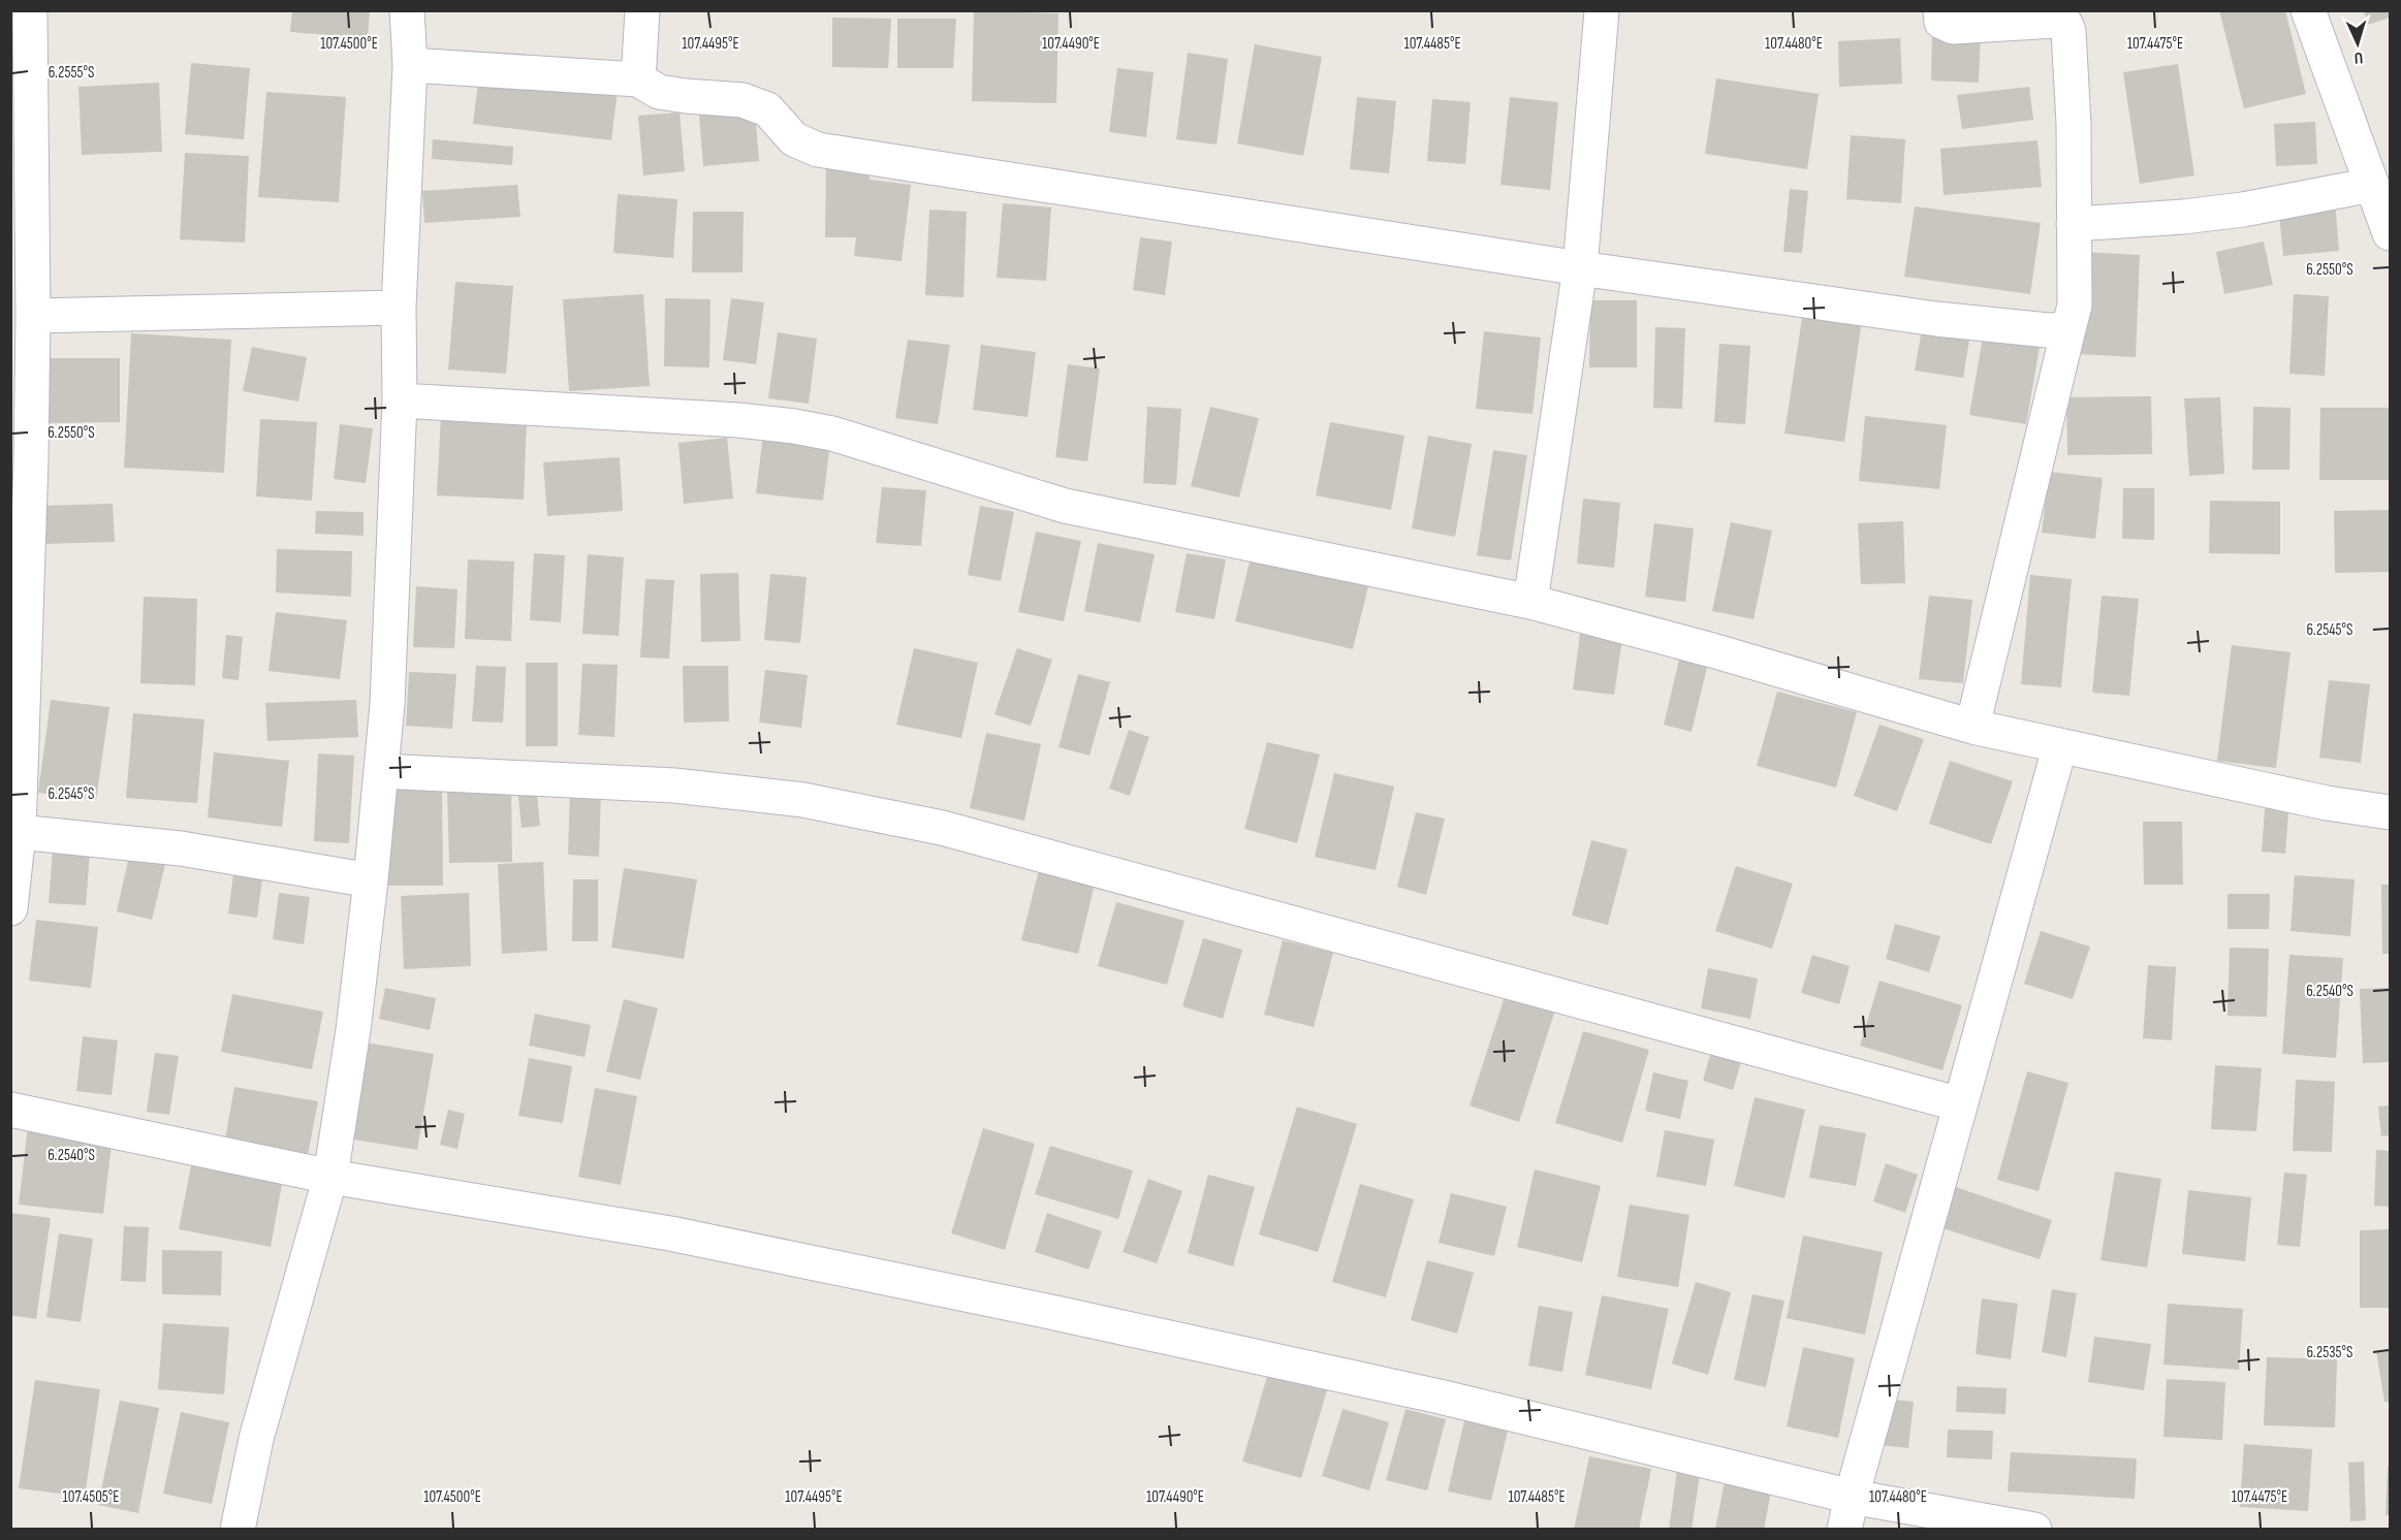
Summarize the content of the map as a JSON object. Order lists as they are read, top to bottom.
{
  "north": "bottom",
  "coordinates": [
    "107.4500°E",
    "107.4495°E",
    "107.4490°E",
    "107.4485°E",
    "107.4480°E",
    "107.4475°E",
    "6.2555°S",
    "6.2550°S",
    "6.2545°S",
    "6.2540°S",
    "6.2535°S",
    "107.4505°E"
  ]
}
